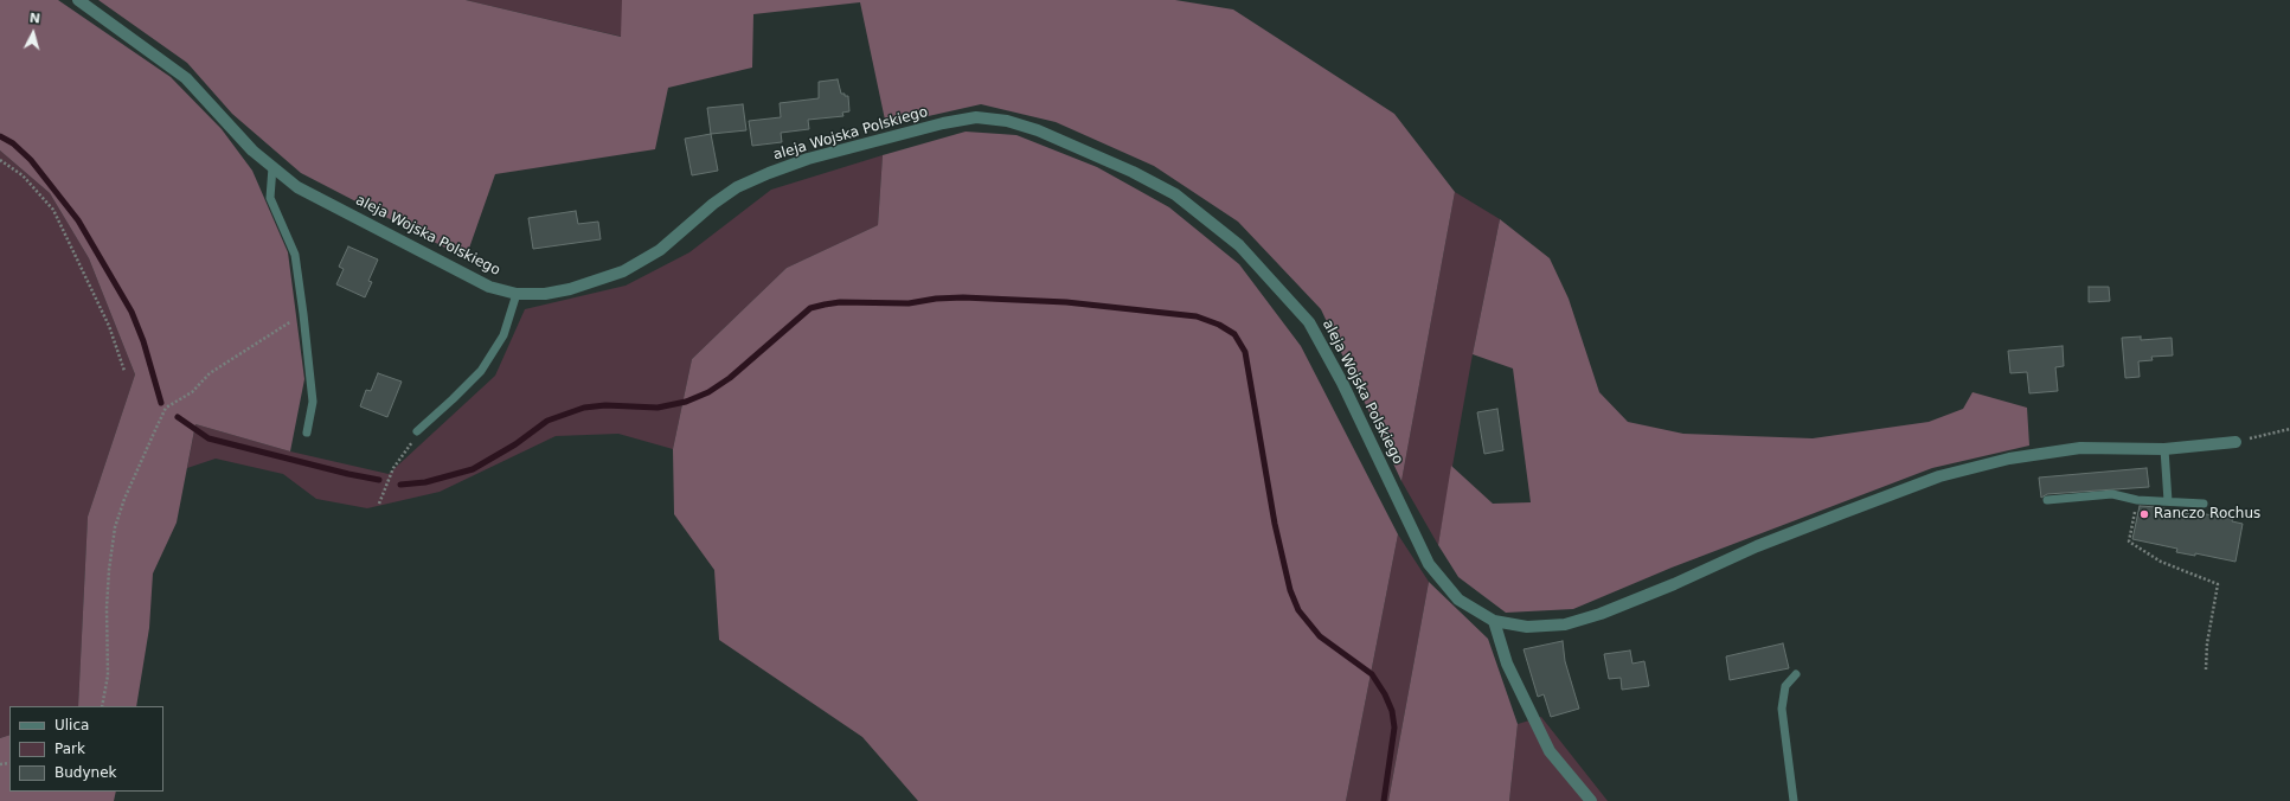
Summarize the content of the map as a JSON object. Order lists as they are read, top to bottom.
{
  "streets": {
    "street": ["aleja Wojska Polskiego"]
  },
  "places": ["Ranczo Rochus"],
  "legend": ["Ulica", "Park", "Budynek"],
  "north": "top"
}
